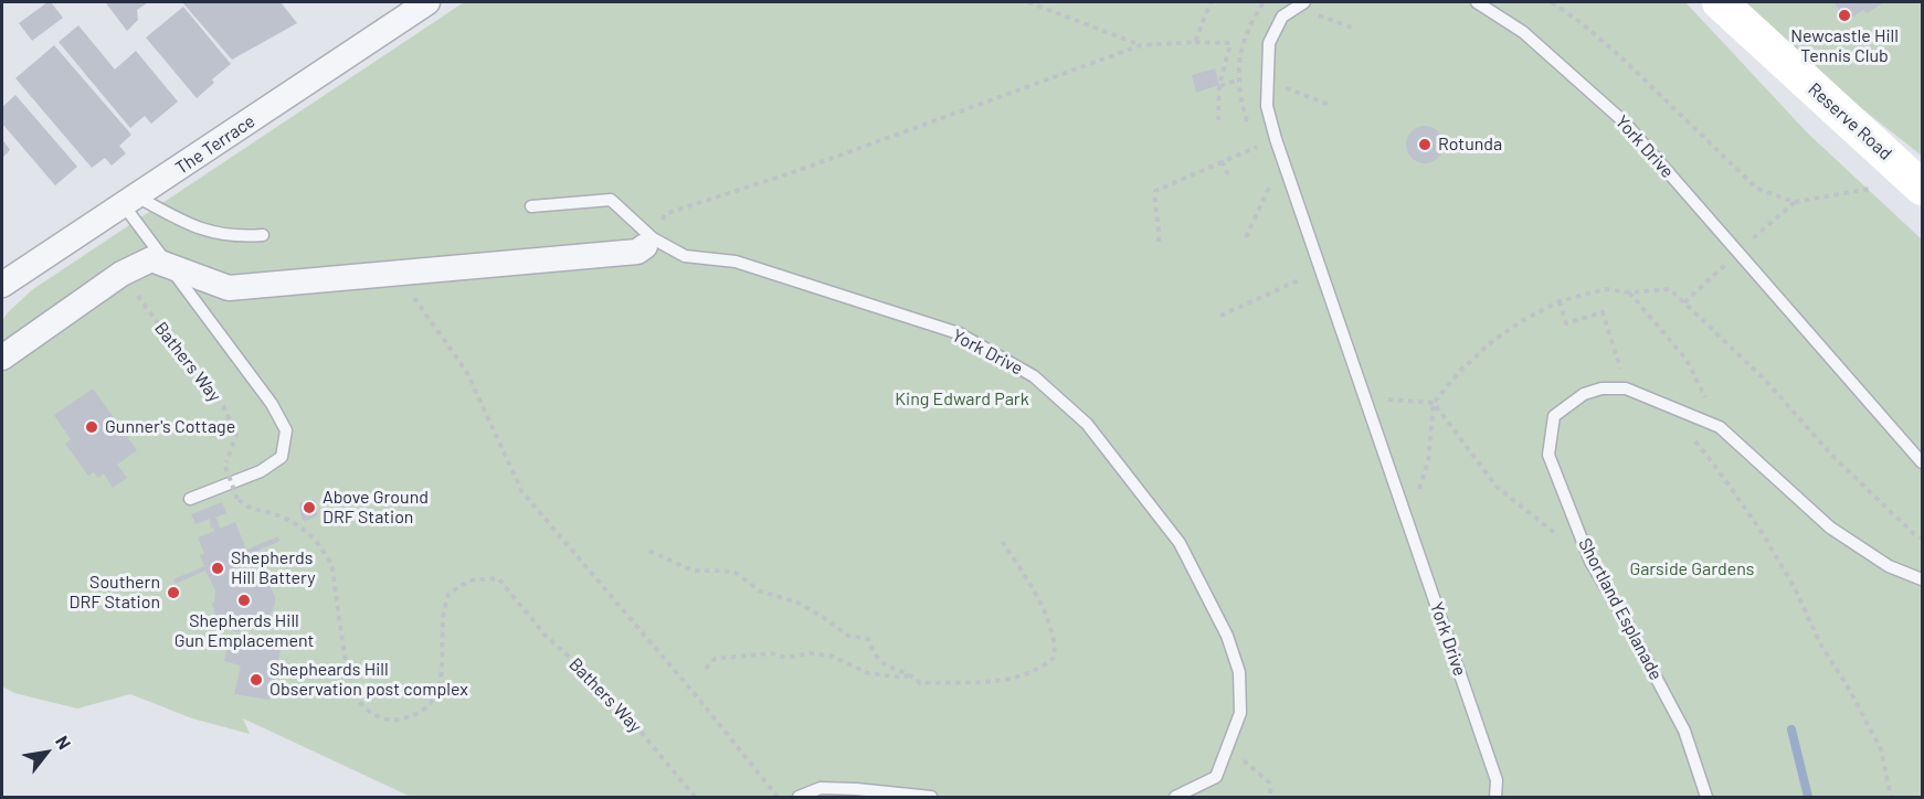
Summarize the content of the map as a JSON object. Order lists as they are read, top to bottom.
{
  "streets": {
    "main road": ["Reserve Road"],
    "street": ["The Terrace"],
    "lane": ["York Drive", "Shortland Esplanade"],
    "path": ["Bathers Way"]
  },
  "parks": ["King Edward Park", "Garside Gardens"],
  "places": [
    "Newcastle Hill Tennis Club",
    "Rotunda",
    "Gunner's Cottage",
    "Above Ground DRF Station",
    "Shepherds Hill Battery",
    "Southern DRF Station",
    "Shepherds Hill Gun Emplacement",
    "Shepheards Hill Observation post complex"
  ],
  "north": "top right"
}
